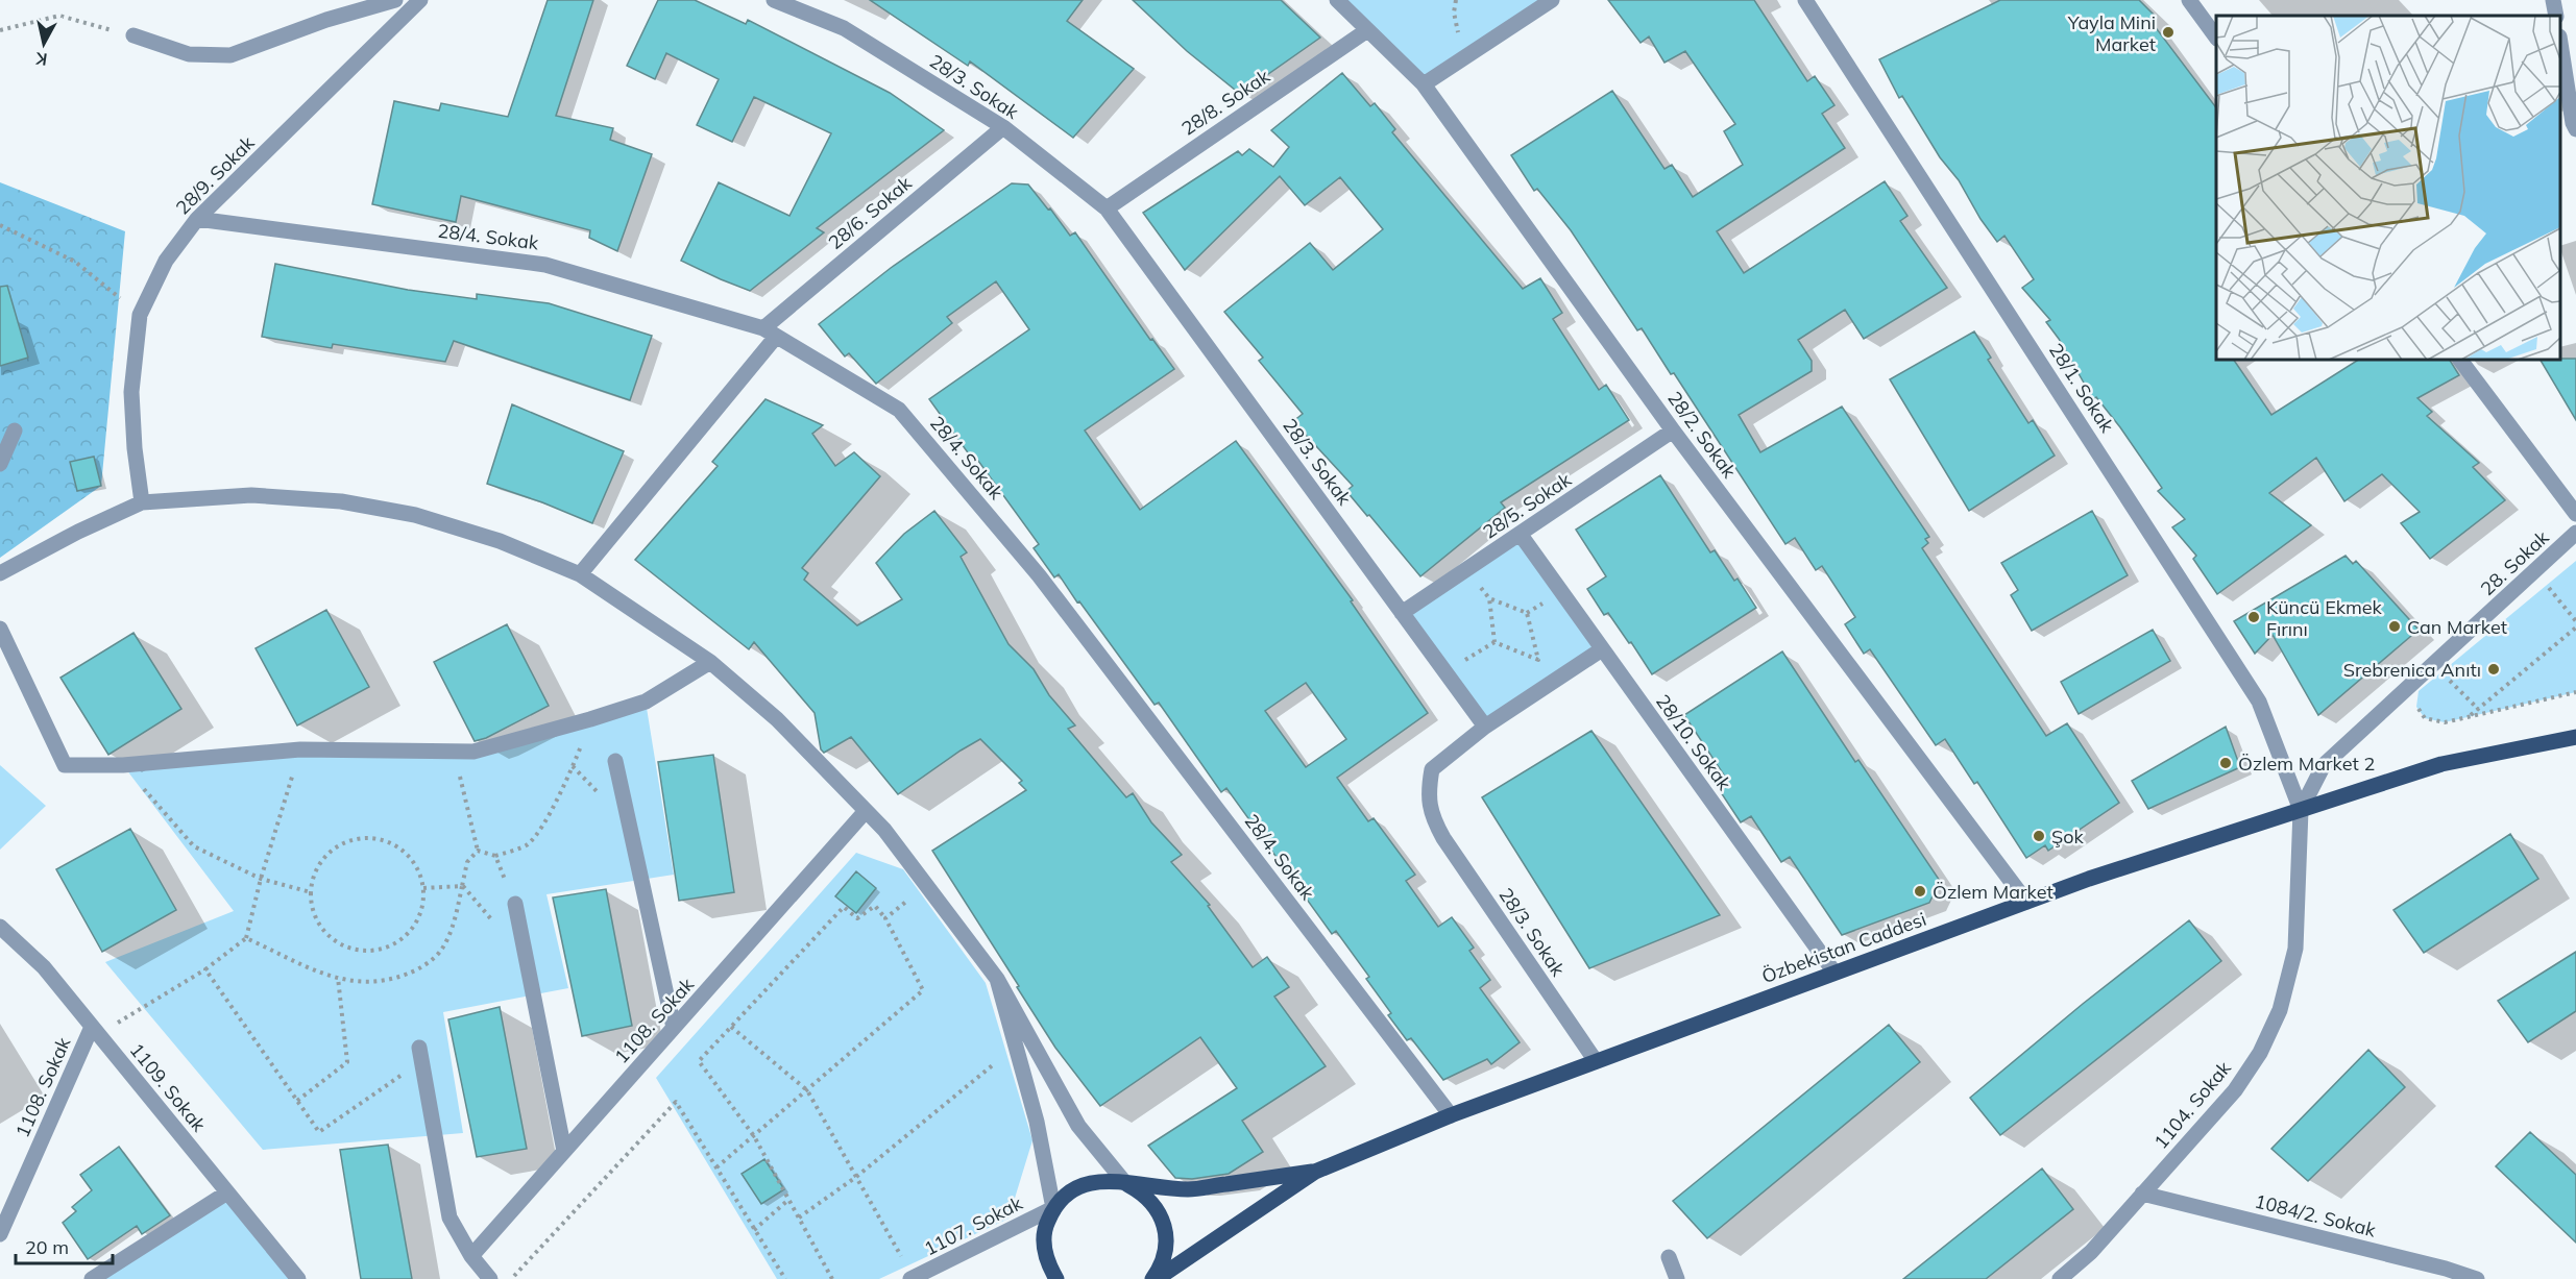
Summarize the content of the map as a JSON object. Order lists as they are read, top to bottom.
{
  "streets": {
    "main road": ["Özbekistan Caddesi"],
    "street": [
      "28/3. Sokak",
      "28/8. Sokak",
      "28/9. Sokak",
      "28/6. Sokak",
      "28/4. Sokak",
      "28/1. Sokak",
      "28/2. Sokak",
      "28/5. Sokak",
      "28. Sokak",
      "28/10. Sokak",
      "1108. Sokak",
      "1109. Sokak",
      "1104. Sokak",
      "1084/2. Sokak",
      "1107. Sokak"
    ]
  },
  "crossings": [
    ["28/3. Sokak", "28/8. Sokak"],
    ["28/3. Sokak", "28/6. Sokak"],
    ["28/3. Sokak", "28/5. Sokak"],
    ["28/3. Sokak", "Özbekistan Caddesi"],
    ["28/8. Sokak", "28/2. Sokak"],
    ["28/9. Sokak", "28/4. Sokak"],
    ["28/6. Sokak", "28/4. Sokak"],
    ["28/4. Sokak", "Özbekistan Caddesi"],
    ["28/1. Sokak", "28. Sokak"],
    ["28/1. Sokak", "Özbekistan Caddesi"],
    ["28/1. Sokak", "1104. Sokak"],
    ["28/2. Sokak", "28/5. Sokak"],
    ["28/2. Sokak", "Özbekistan Caddesi"],
    ["28/5. Sokak", "28/10. Sokak"],
    ["28. Sokak", "Özbekistan Caddesi"],
    ["28. Sokak", "1104. Sokak"],
    ["28/10. Sokak", "Özbekistan Caddesi"],
    ["Özbekistan Caddesi", "1104. Sokak"],
    ["1108. Sokak", "1109. Sokak"],
    ["1104. Sokak", "1084/2. Sokak"]
  ],
  "places": [
    "Yayla Mini Market",
    "Küncü Ekmek Fırını",
    "Can Market",
    "Srebrenica Anıtı",
    "Özlem Market 2",
    "Şok",
    "Özlem Market"
  ],
  "scale_bar": "20 m",
  "north": "bottom"
}
